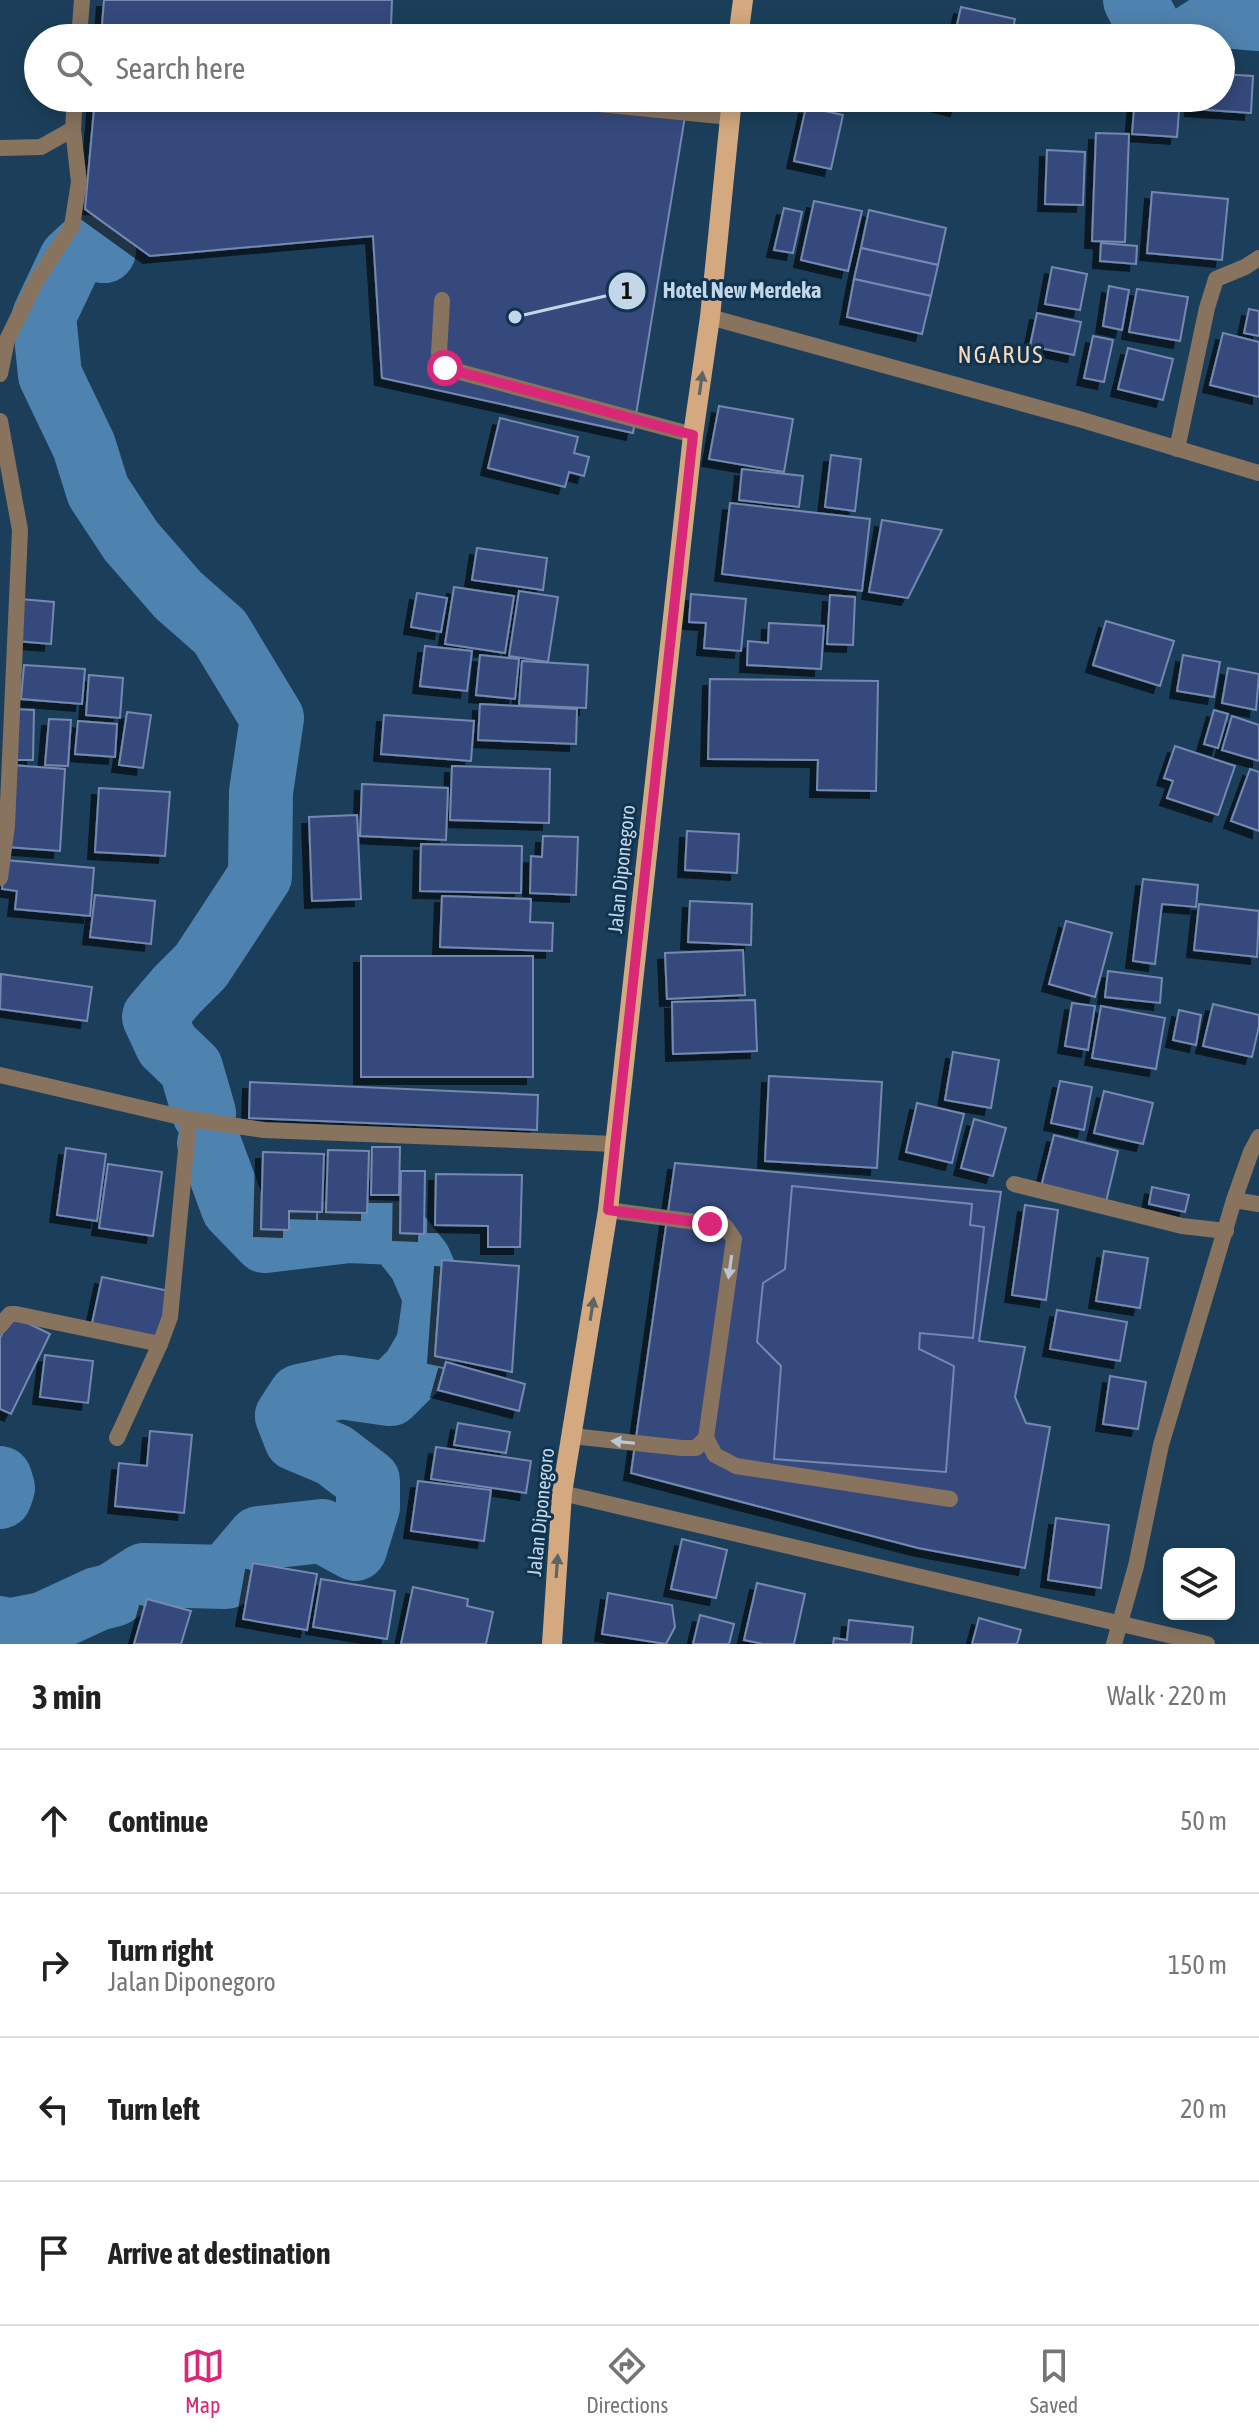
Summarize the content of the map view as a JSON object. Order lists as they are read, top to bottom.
{
  "streets": {
    "main road": ["Jalan Diponegoro"]
  },
  "districts": ["NGARUS"],
  "places": ["Hotel New Merdeka"],
  "page": {
    "search": "Search here",
    "heading": ["3 min", "Walk · 220 m"],
    "list": [
      ["Continue", "50 m"],
      ["Turn right", "Jalan Diponegoro", "150 m"],
      ["Turn left", "20 m"],
      "Arrive at destination"
    ],
    "nav": ["Map", "Directions", "Saved"]
  }
}
